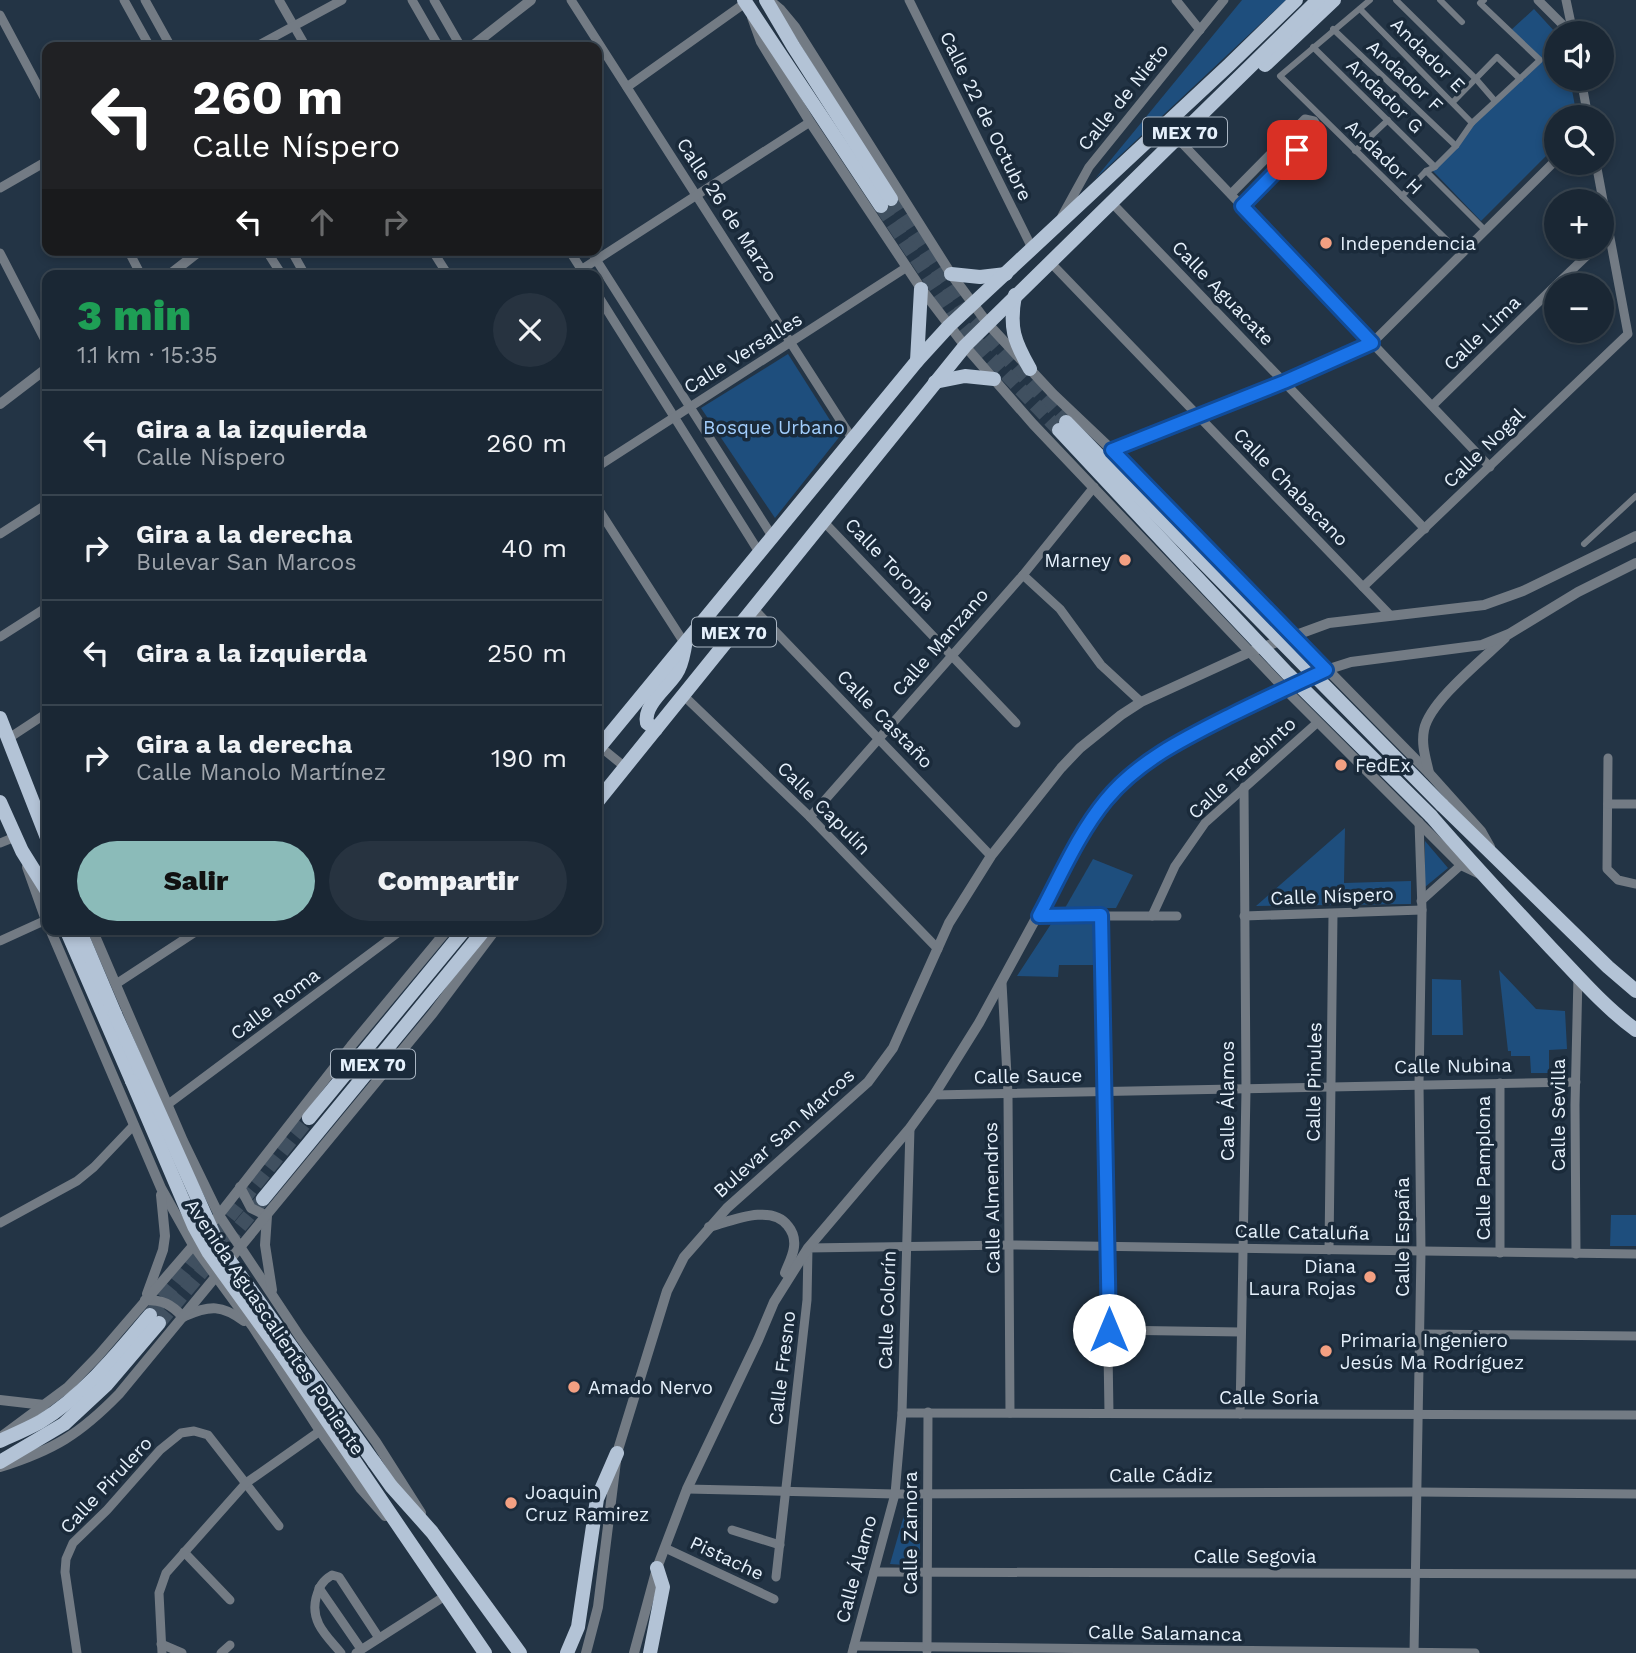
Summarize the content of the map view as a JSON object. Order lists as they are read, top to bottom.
{
  "streets": {
    "main road": ["MEX 70", "Avenida Aguascalientes Poniente"],
    "street": [
      "Andador E",
      "Andador F",
      "Andador G",
      "Calle de Nieto",
      "Calle 22 de Octubre",
      "Andador H",
      "Calle 26 de Marzo",
      "Calle Aguacate",
      "Calle Lima",
      "Calle Versalles",
      "Calle Nogal",
      "Calle Chabacano",
      "Calle Toronja",
      "Calle Manzano",
      "Calle Castaño",
      "Calle Terebinto",
      "Calle Capulín",
      "Calle Níspero",
      "Calle Roma",
      "Calle Nubina",
      "Calle Sauce",
      "Calle Pinules",
      "Calle Álamos",
      "Calle Sevilla",
      "Bulevar San Marcos",
      "Calle Pamplona",
      "Calle Almendros",
      "Calle Cataluña",
      "Calle España",
      "Calle Colorín",
      "Calle Fresno",
      "Calle Soria",
      "Calle Cádiz",
      "Calle Pirulero",
      "Calle Zamora",
      "Calle Segovia",
      "Pistache",
      "Calle Álamo",
      "Calle Salamanca"
    ]
  },
  "crossings": [
    ["Andador E", "Andador H"],
    ["Andador F", "Andador H"],
    ["Andador G", "Andador H"],
    ["Calle de Nieto", "MEX 70"],
    ["Calle 22 de Octubre", "MEX 70"],
    ["MEX 70", "Calle 26 de Marzo"],
    ["MEX 70", "Calle Aguacate"],
    ["MEX 70", "Calle Chabacano"],
    ["MEX 70", "Calle Toronja"],
    ["MEX 70", "Calle Castaño"],
    ["MEX 70", "Calle Capulín"],
    ["MEX 70", "Avenida Aguascalientes Poniente"],
    ["Calle 26 de Marzo", "Calle Versalles"],
    ["Calle Aguacate", "Calle Nogal"],
    ["Calle Nogal", "Calle Chabacano"],
    ["Calle Chabacano", "Bulevar San Marcos"],
    ["Calle Toronja", "Calle Manzano"],
    ["Calle Manzano", "Calle Castaño"],
    ["Calle Manzano", "Calle Capulín"],
    ["Calle Castaño", "Bulevar San Marcos"],
    ["Calle Terebinto", "Calle Álamos"],
    ["Calle Capulín", "Bulevar San Marcos"],
    ["Calle Níspero", "Calle Pinules"],
    ["Calle Níspero", "Calle Álamos"],
    ["Calle Níspero", "Calle España"],
    ["Calle Roma", "Avenida Aguascalientes Poniente"],
    ["Calle Nubina", "Calle Sauce"],
    ["Calle Nubina", "Calle Pinules"],
    ["Calle Nubina", "Calle Sevilla"],
    ["Calle Nubina", "Calle Pamplona"],
    ["Calle Nubina", "Calle España"],
    ["Calle Sauce", "Calle Pinules"],
    ["Calle Sauce", "Calle Álamos"],
    ["Calle Sauce", "Calle Almendros"],
    ["Calle Pinules", "Calle Cataluña"],
    ["Calle Álamos", "Calle Cataluña"],
    ["Calle Álamos", "Calle Soria"],
    ["Calle Sevilla", "Calle Cataluña"],
    ["Calle Pamplona", "Calle Cataluña"],
    ["Calle Almendros", "Calle Cataluña"],
    ["Calle Almendros", "Calle Soria"],
    ["Calle Cataluña", "Calle España"],
    ["Calle España", "Calle Soria"],
    ["Calle España", "Calle Cádiz"],
    ["Calle España", "Calle Segovia"],
    ["Calle España", "Calle Salamanca"],
    ["Calle Colorín", "Calle Soria"],
    ["Calle Colorín", "Calle Cádiz"],
    ["Calle Colorín", "Calle Álamo"],
    ["Calle Fresno", "Calle Cádiz"],
    ["Calle Soria", "Calle Zamora"],
    ["Calle Cádiz", "Calle Zamora"],
    ["Calle Cádiz", "Calle Álamo"],
    ["Calle Zamora", "Calle Segovia"],
    ["Calle Zamora", "Calle Salamanca"],
    ["Calle Segovia", "Calle Álamo"],
    ["Calle Álamo", "Calle Salamanca"]
  ],
  "parks": ["Bosque Urbano"],
  "places": [
    "Independencia",
    "Marney",
    "FedEx",
    "Diana Laura Rojas",
    "Primaria Ingeniero Jesús Ma Rodríguez",
    "Amado Nervo",
    "Joaquin Cruz Ramirez"
  ],
  "page": {
    "map_buttons": ["+", "−"],
    "turn": ["260 m", "Calle Níspero"],
    "heading": ["3 min", "1.1 km · 15:35"],
    "list": [
      {
        "name": "Gira a la izquierda",
        "note": "Calle Níspero",
        "value": "260 m"
      },
      {
        "name": "Gira a la derecha",
        "note": "Bulevar San Marcos",
        "value": "40 m"
      },
      {
        "name": "Gira a la izquierda",
        "value": "250 m"
      },
      {
        "name": "Gira a la derecha",
        "note": "Calle Manolo Martínez",
        "value": "190 m"
      }
    ],
    "buttons": ["Salir", "Compartir"]
  }
}
